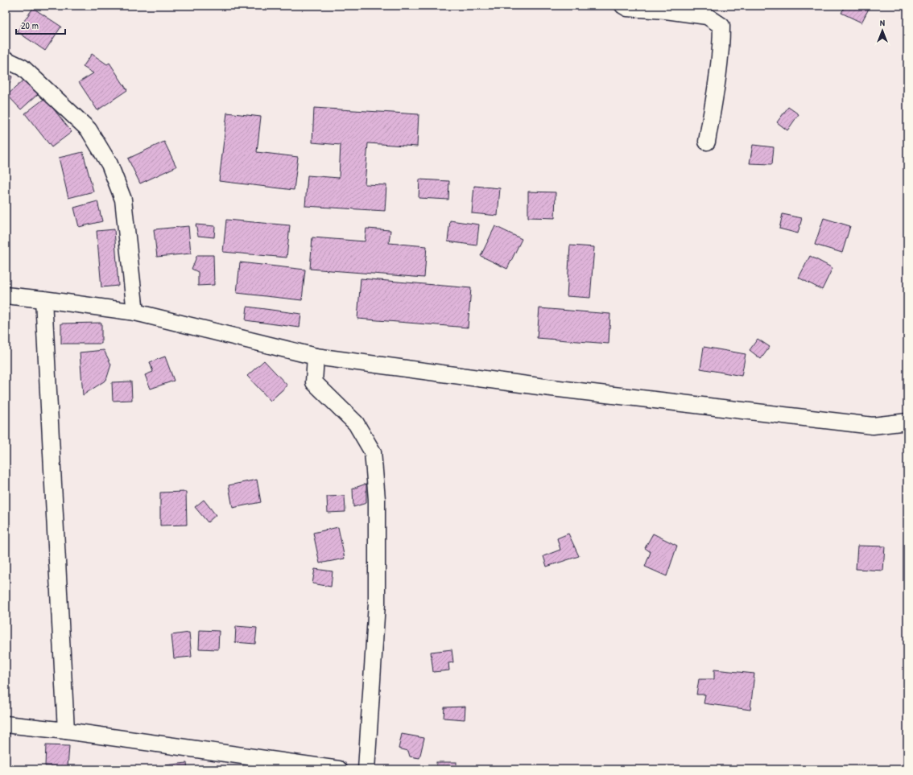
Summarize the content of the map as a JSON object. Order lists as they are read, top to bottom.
{
  "scale_bar": "20 m",
  "north": "top"
}
